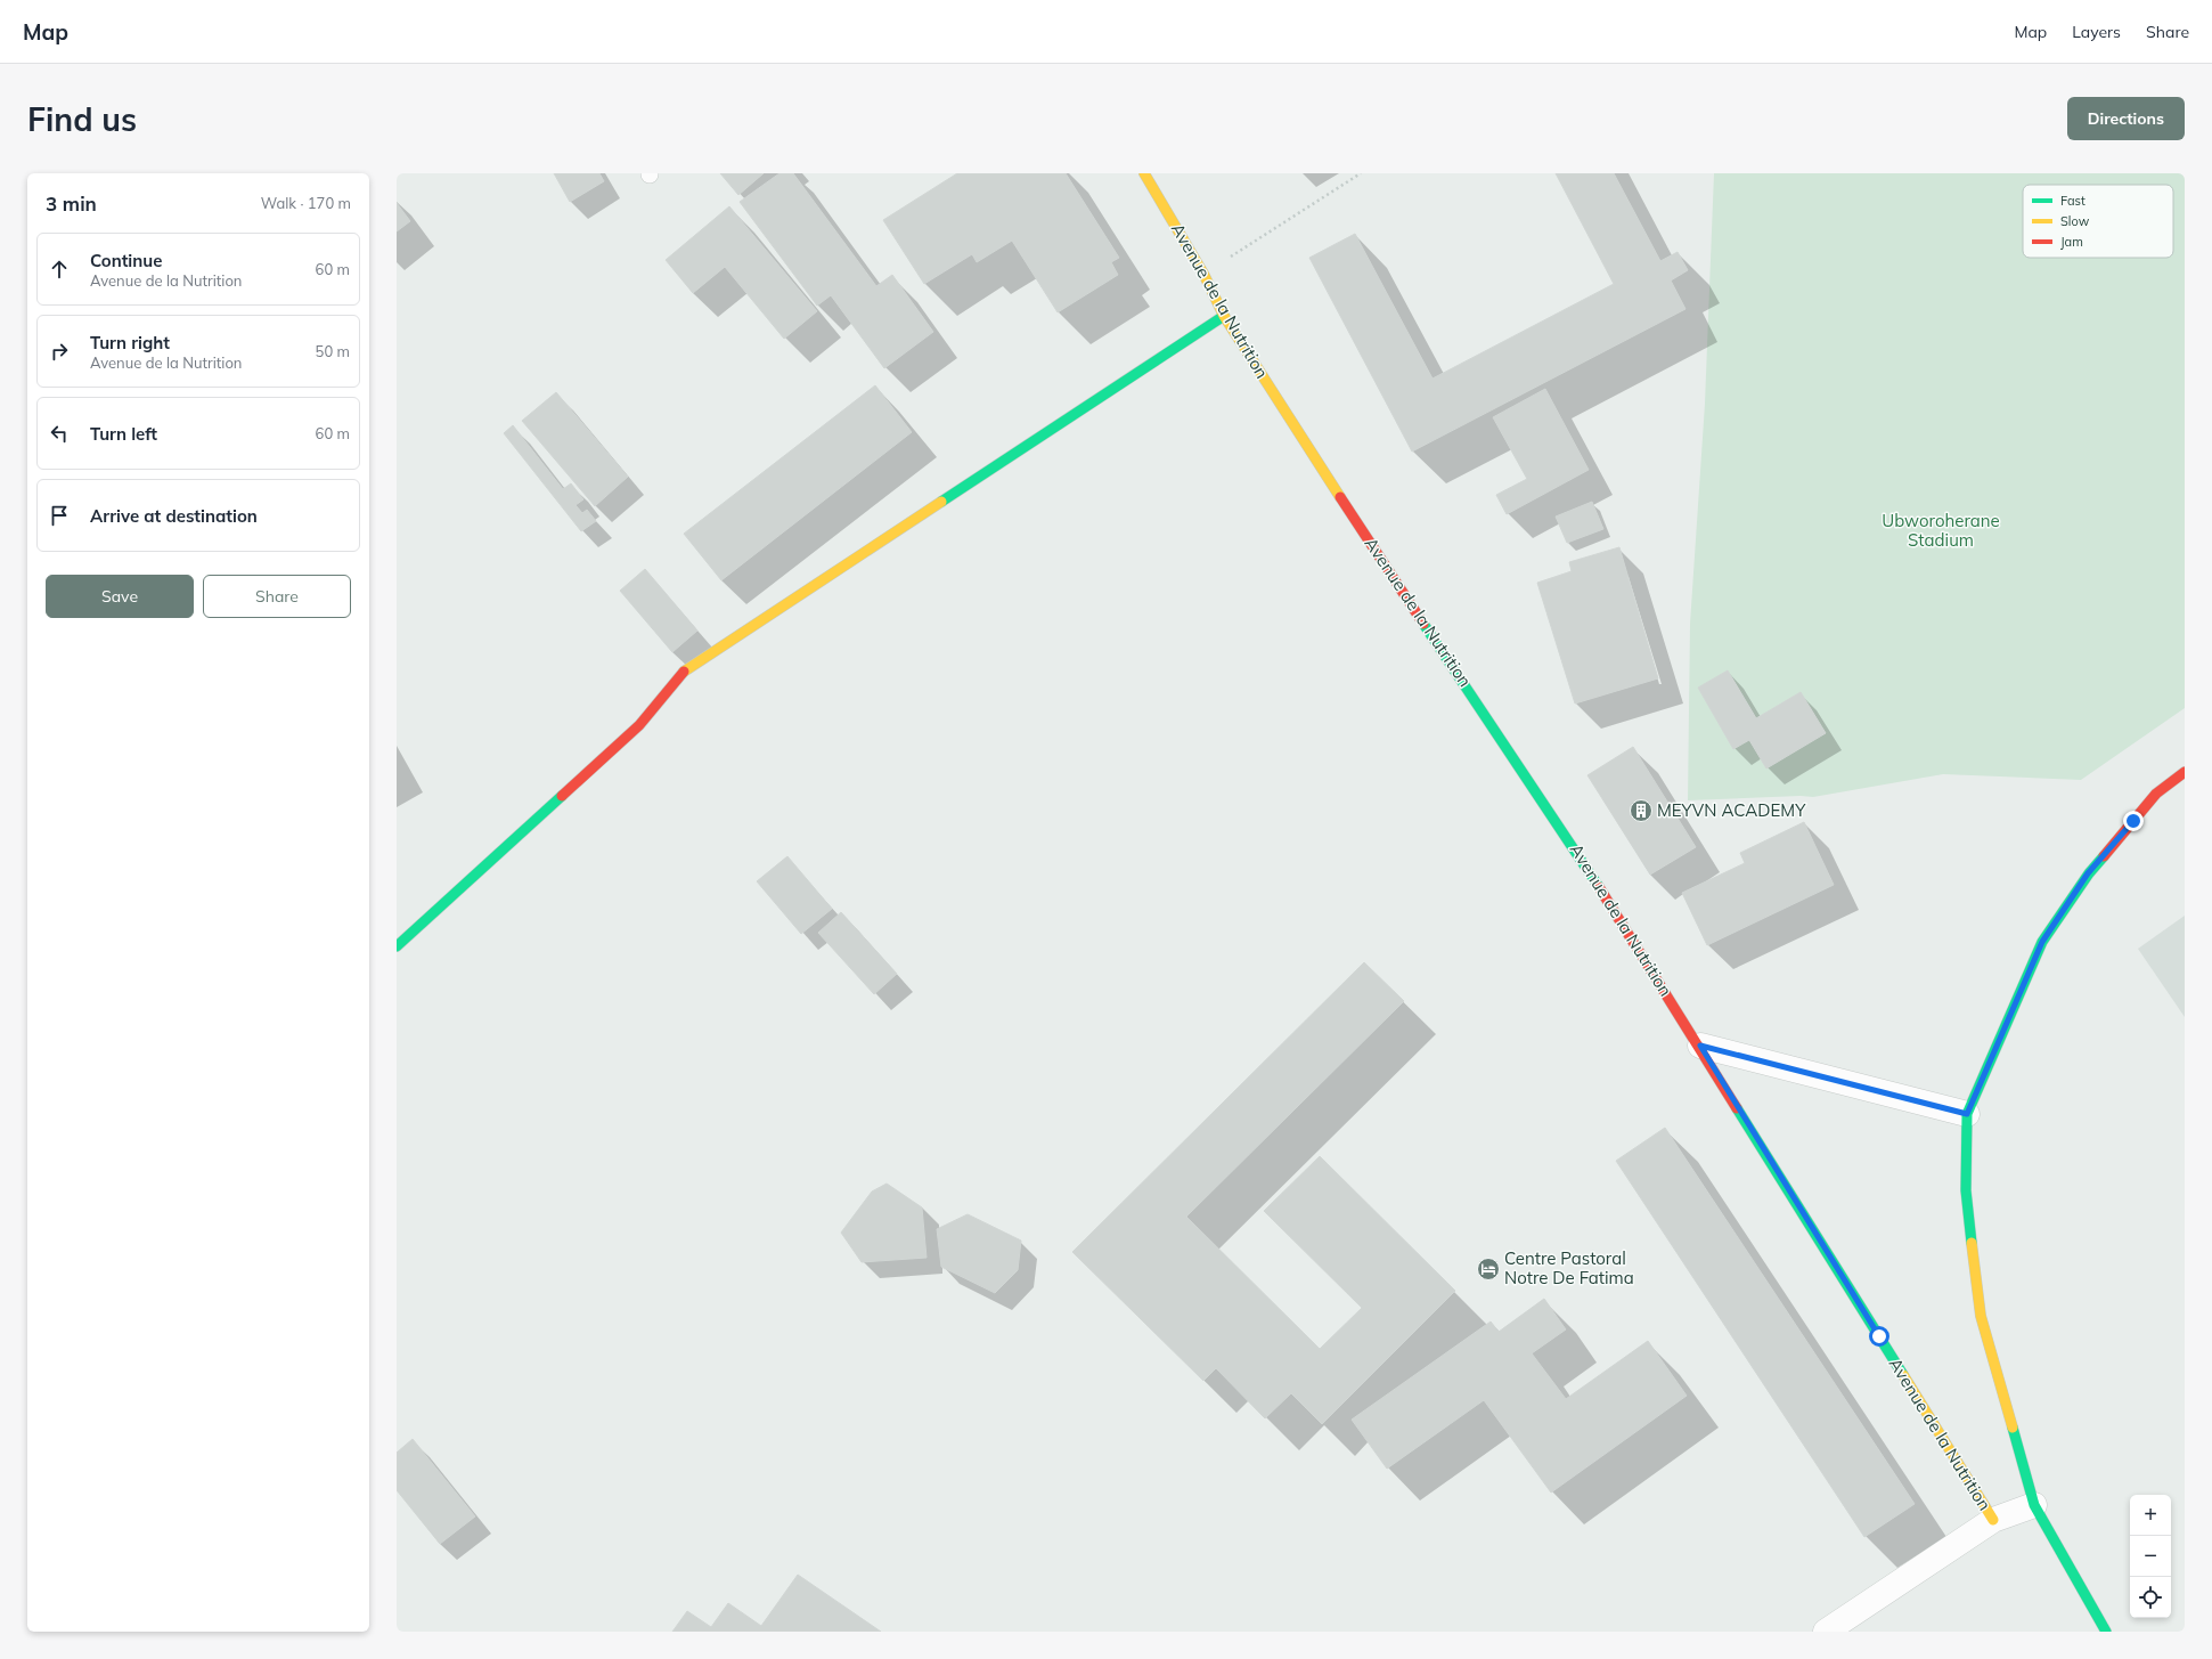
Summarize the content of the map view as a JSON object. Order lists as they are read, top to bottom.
{
  "streets": {
    "street": ["Avenue de la Nutrition"]
  },
  "parks": ["Ubworoherane Stadium"],
  "places": {
    "building": ["MEYVN ACADEMY"],
    "hotel": ["Centre Pastoral Notre De Fatima"]
  },
  "legend": ["Fast", "Slow", "Jam"],
  "page": {
    "header": "Map",
    "nav": ["Map", "Layers", "Share"],
    "buttons": [
      "Directions",
      ["Save", "Share"]
    ],
    "title": "Find us",
    "heading": ["3 min", "Walk · 170 m"],
    "list": [
      ["Continue", "Avenue de la Nutrition", "60 m"],
      ["Turn right", "Avenue de la Nutrition", "50 m"],
      ["Turn left", "60 m"],
      "Arrive at destination"
    ],
    "map_buttons": ["+", "−"]
  }
}
